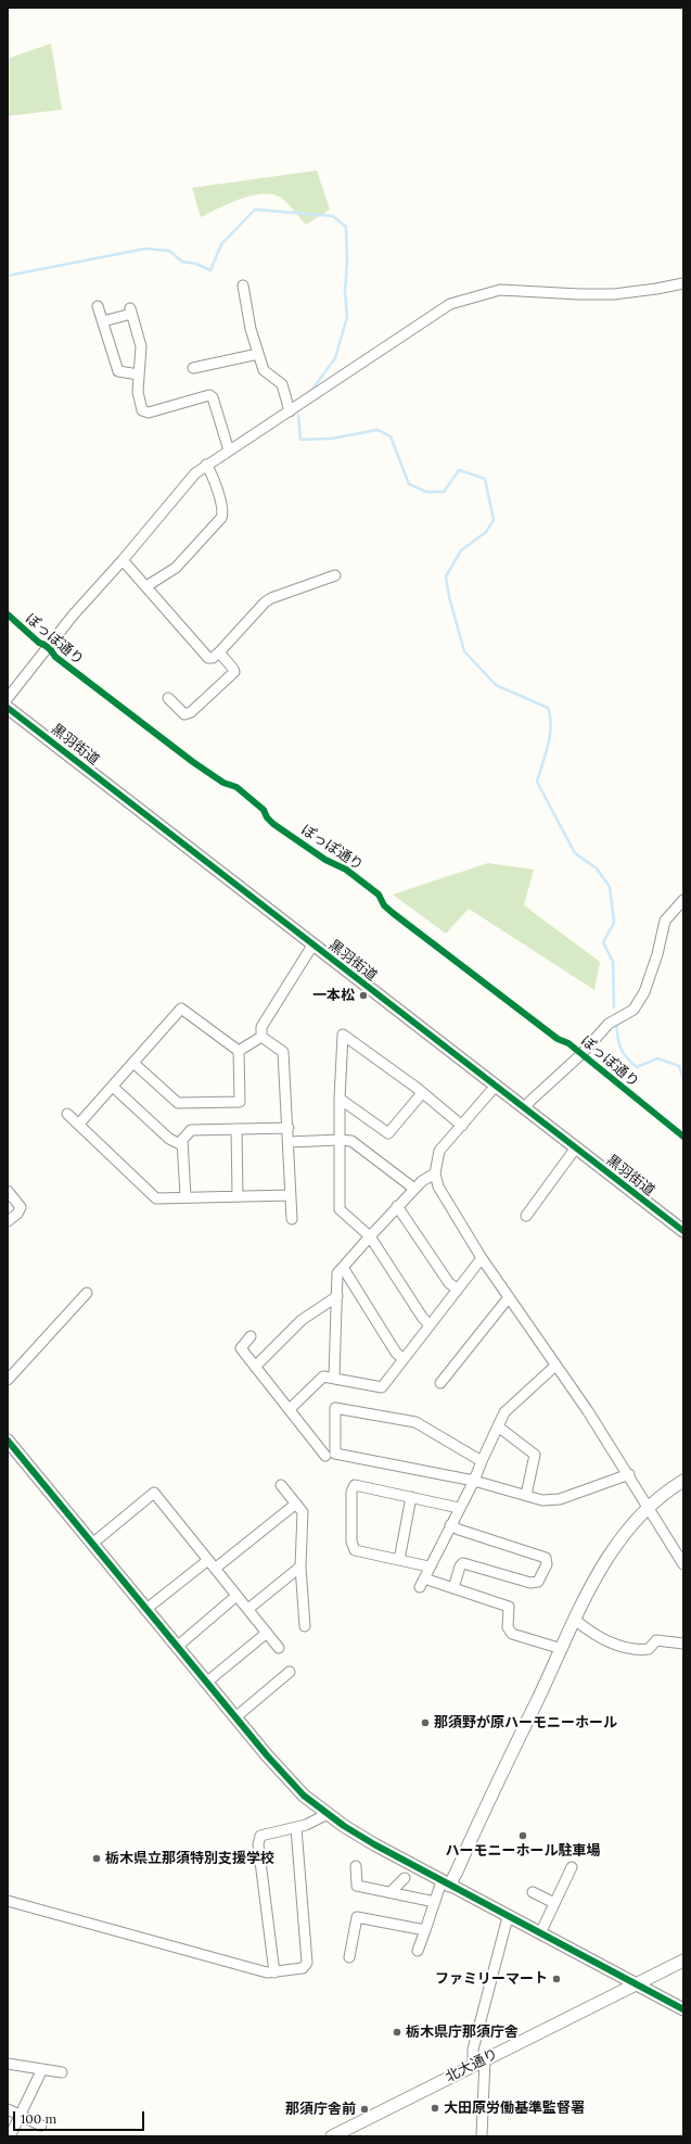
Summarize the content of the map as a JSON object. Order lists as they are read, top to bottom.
{
  "streets": {
    "street": ["黒羽街道", "北大通り"],
    "cycle path": ["ぽっぽ通り"]
  },
  "places": [
    "一本松",
    "那須野が原ハーモニーホール",
    "ハーモニーホール駐車場",
    "栃木県立那須特別支援学校",
    "ファミリーマート",
    "栃木県庁那須庁舎",
    "大田原労働基準監督署",
    "那須庁舎前"
  ],
  "scale_bar": "100 m"
}
